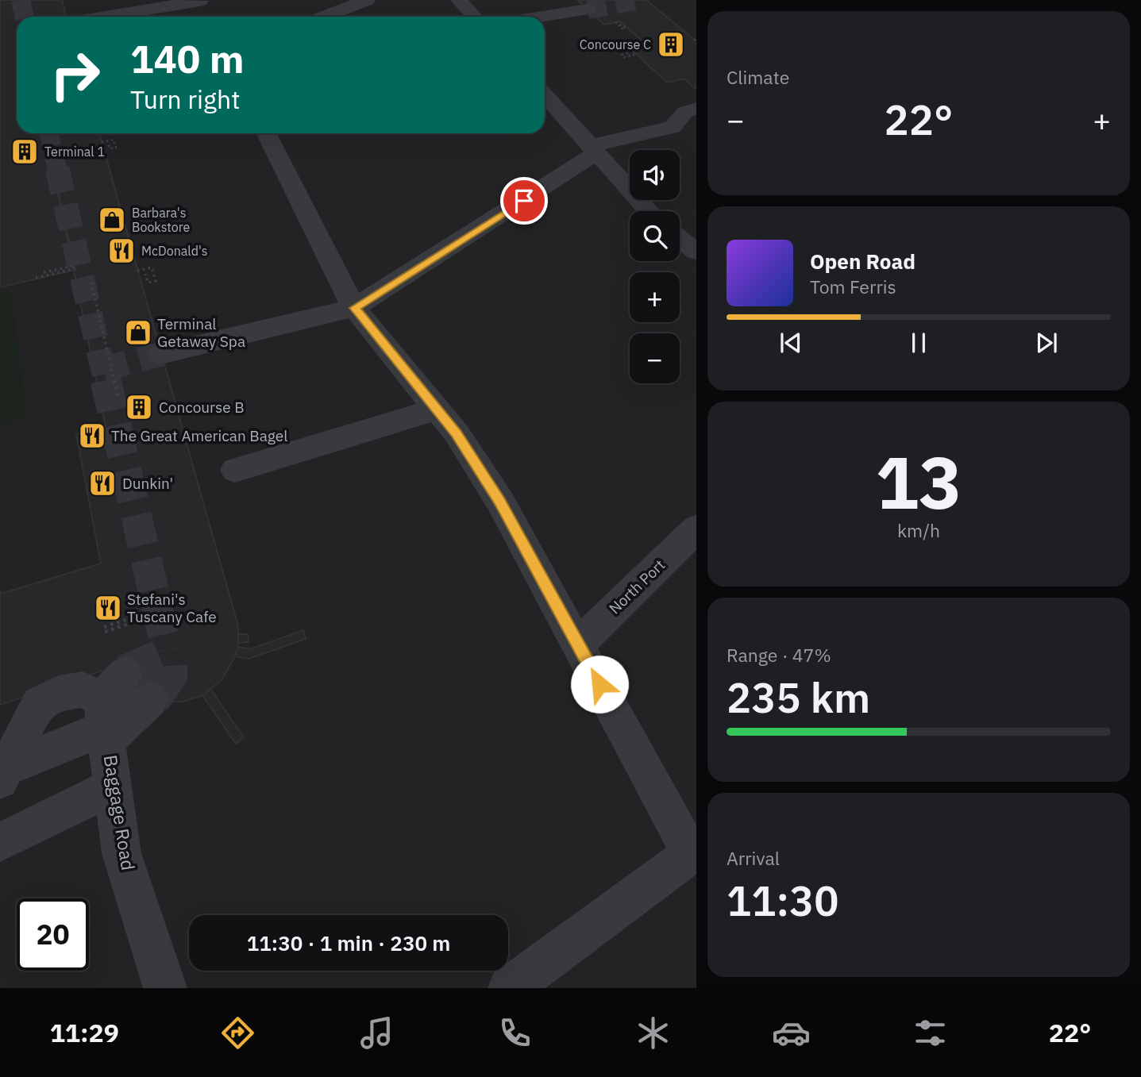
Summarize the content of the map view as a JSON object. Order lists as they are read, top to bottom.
{
  "streets": {
    "lane": ["North Port", "Baggage Road"]
  },
  "places": {
    "building": ["Concourse C", "Terminal 1", "Concourse B"],
    "shop": ["Barbara's Bookstore", "Terminal Getaway Spa"],
    "restaurant": [
      "McDonald's",
      "The Great American Bagel",
      "Dunkin'",
      "Stefani's Tuscany Cafe"
    ]
  },
  "page": {
    "tile": [
      "Climate",
      ["13", "km/h"],
      ["Range · 47%", "235 km"],
      ["Arrival", "11:30"]
    ],
    "turn": ["140 m", "Turn right"],
    "heat": ["−", "22°", "+"],
    "map_buttons": ["+", "−"],
    "song": ["Open Road", "Tom Ferris"],
    "limit": "20",
    "trip": "11:30 · 1 min · 230 m",
    "tabs": ["11:29", "22°"]
  }
}
